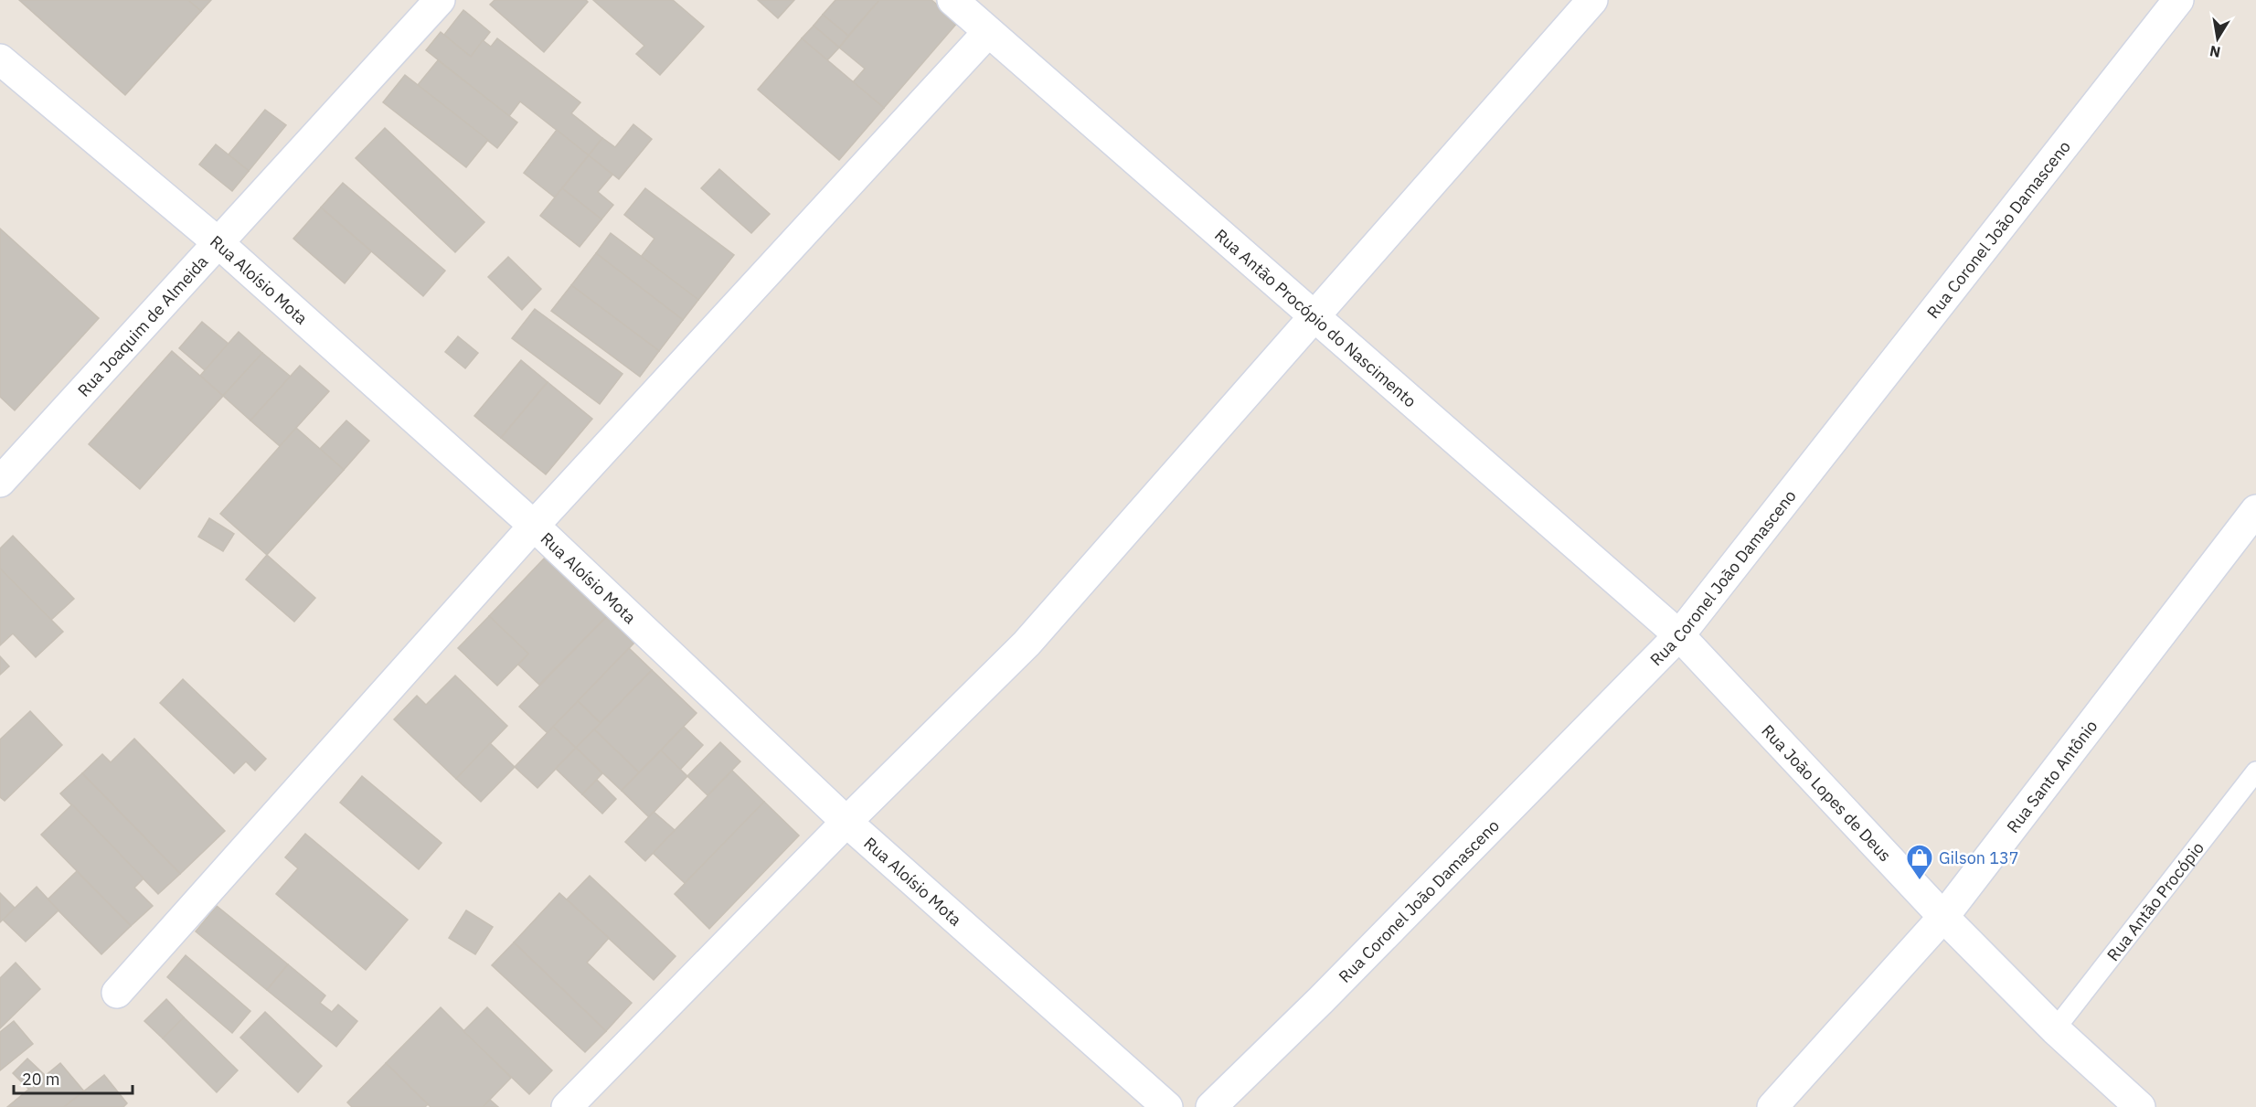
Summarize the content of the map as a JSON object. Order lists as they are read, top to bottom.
{
  "streets": {
    "street": [
      "Rua Coronel João Damasceno",
      "Rua Aloísio Mota",
      "Rua Antão Procópio do Nascimento",
      "Rua Joaquim de Almeida",
      "Rua Santo Antônio",
      "Rua João Lopes de Deus"
    ],
    "lane": ["Rua Antão Procópio"]
  },
  "crossings": [
    ["Rua Coronel João Damasceno", "Rua Antão Procópio do Nascimento"],
    ["Rua Coronel João Damasceno", "Rua João Lopes de Deus"],
    ["Rua Aloísio Mota", "Rua Joaquim de Almeida"],
    ["Rua Antão Procópio do Nascimento", "Rua João Lopes de Deus"],
    ["Rua Santo Antônio", "Rua João Lopes de Deus"],
    ["Rua João Lopes de Deus", "Rua Antão Procópio"]
  ],
  "places": {
    "shop": ["Gilson 137"]
  },
  "scale_bar": "20 m",
  "north": "bottom"
}
